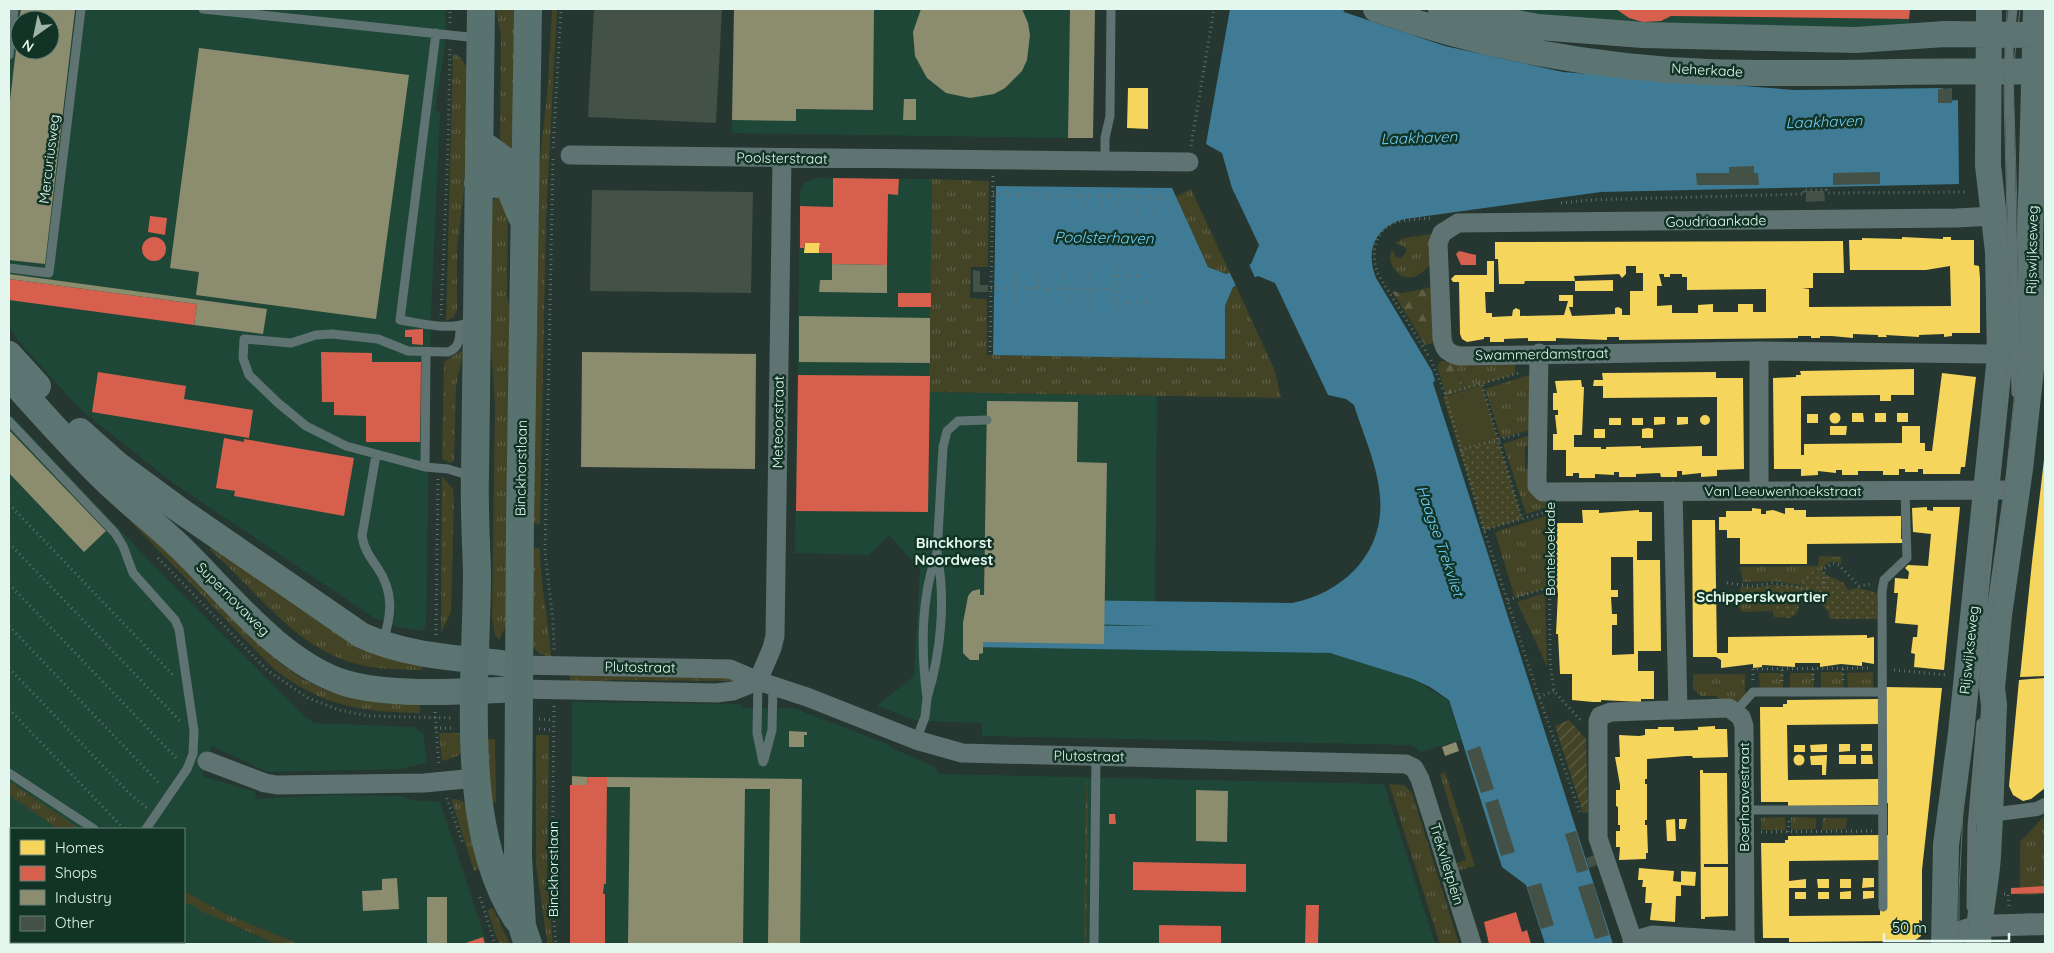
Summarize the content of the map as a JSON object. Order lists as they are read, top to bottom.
{
  "streets": {
    "main road": [
      "Neherkade",
      "Rijswijkseweg",
      "Binckhorstlaan",
      "Supernovaweg"
    ],
    "street": [
      "Poolsterstraat",
      "Goudriaankade",
      "Swammerdamstraat",
      "Meteoorstraat",
      "Van Leeuwenhoekstraat",
      "Bontekoekade",
      "Plutostraat",
      "Boerhaavestraat",
      "Trekvlietplein"
    ],
    "lane": ["Mercuriusweg"]
  },
  "crossings": [
    ["Neherkade", "Rijswijkseweg"],
    ["Poolsterstraat", "Meteoorstraat"],
    ["Goudriaankade", "Rijswijkseweg"],
    ["Goudriaankade", "Swammerdamstraat"],
    ["Rijswijkseweg", "Swammerdamstraat"],
    ["Rijswijkseweg", "Van Leeuwenhoekstraat"],
    ["Swammerdamstraat", "Bontekoekade"],
    ["Meteoorstraat", "Plutostraat"],
    ["Binckhorstlaan", "Supernovaweg"],
    ["Binckhorstlaan", "Plutostraat"],
    ["Van Leeuwenhoekstraat", "Bontekoekade"],
    ["Supernovaweg", "Plutostraat"],
    ["Plutostraat", "Trekvlietplein"]
  ],
  "districts": ["Binckhorst Noordwest", "Schipperskwartier"],
  "water": ["Laakhaven", "Poolsterhaven", "Haagse Trekvliet"],
  "legend": [
    "Homes",
    "Shops",
    "Industry",
    "Other"
  ],
  "scale_bar": "50 m",
  "north": "bottom left"
}
